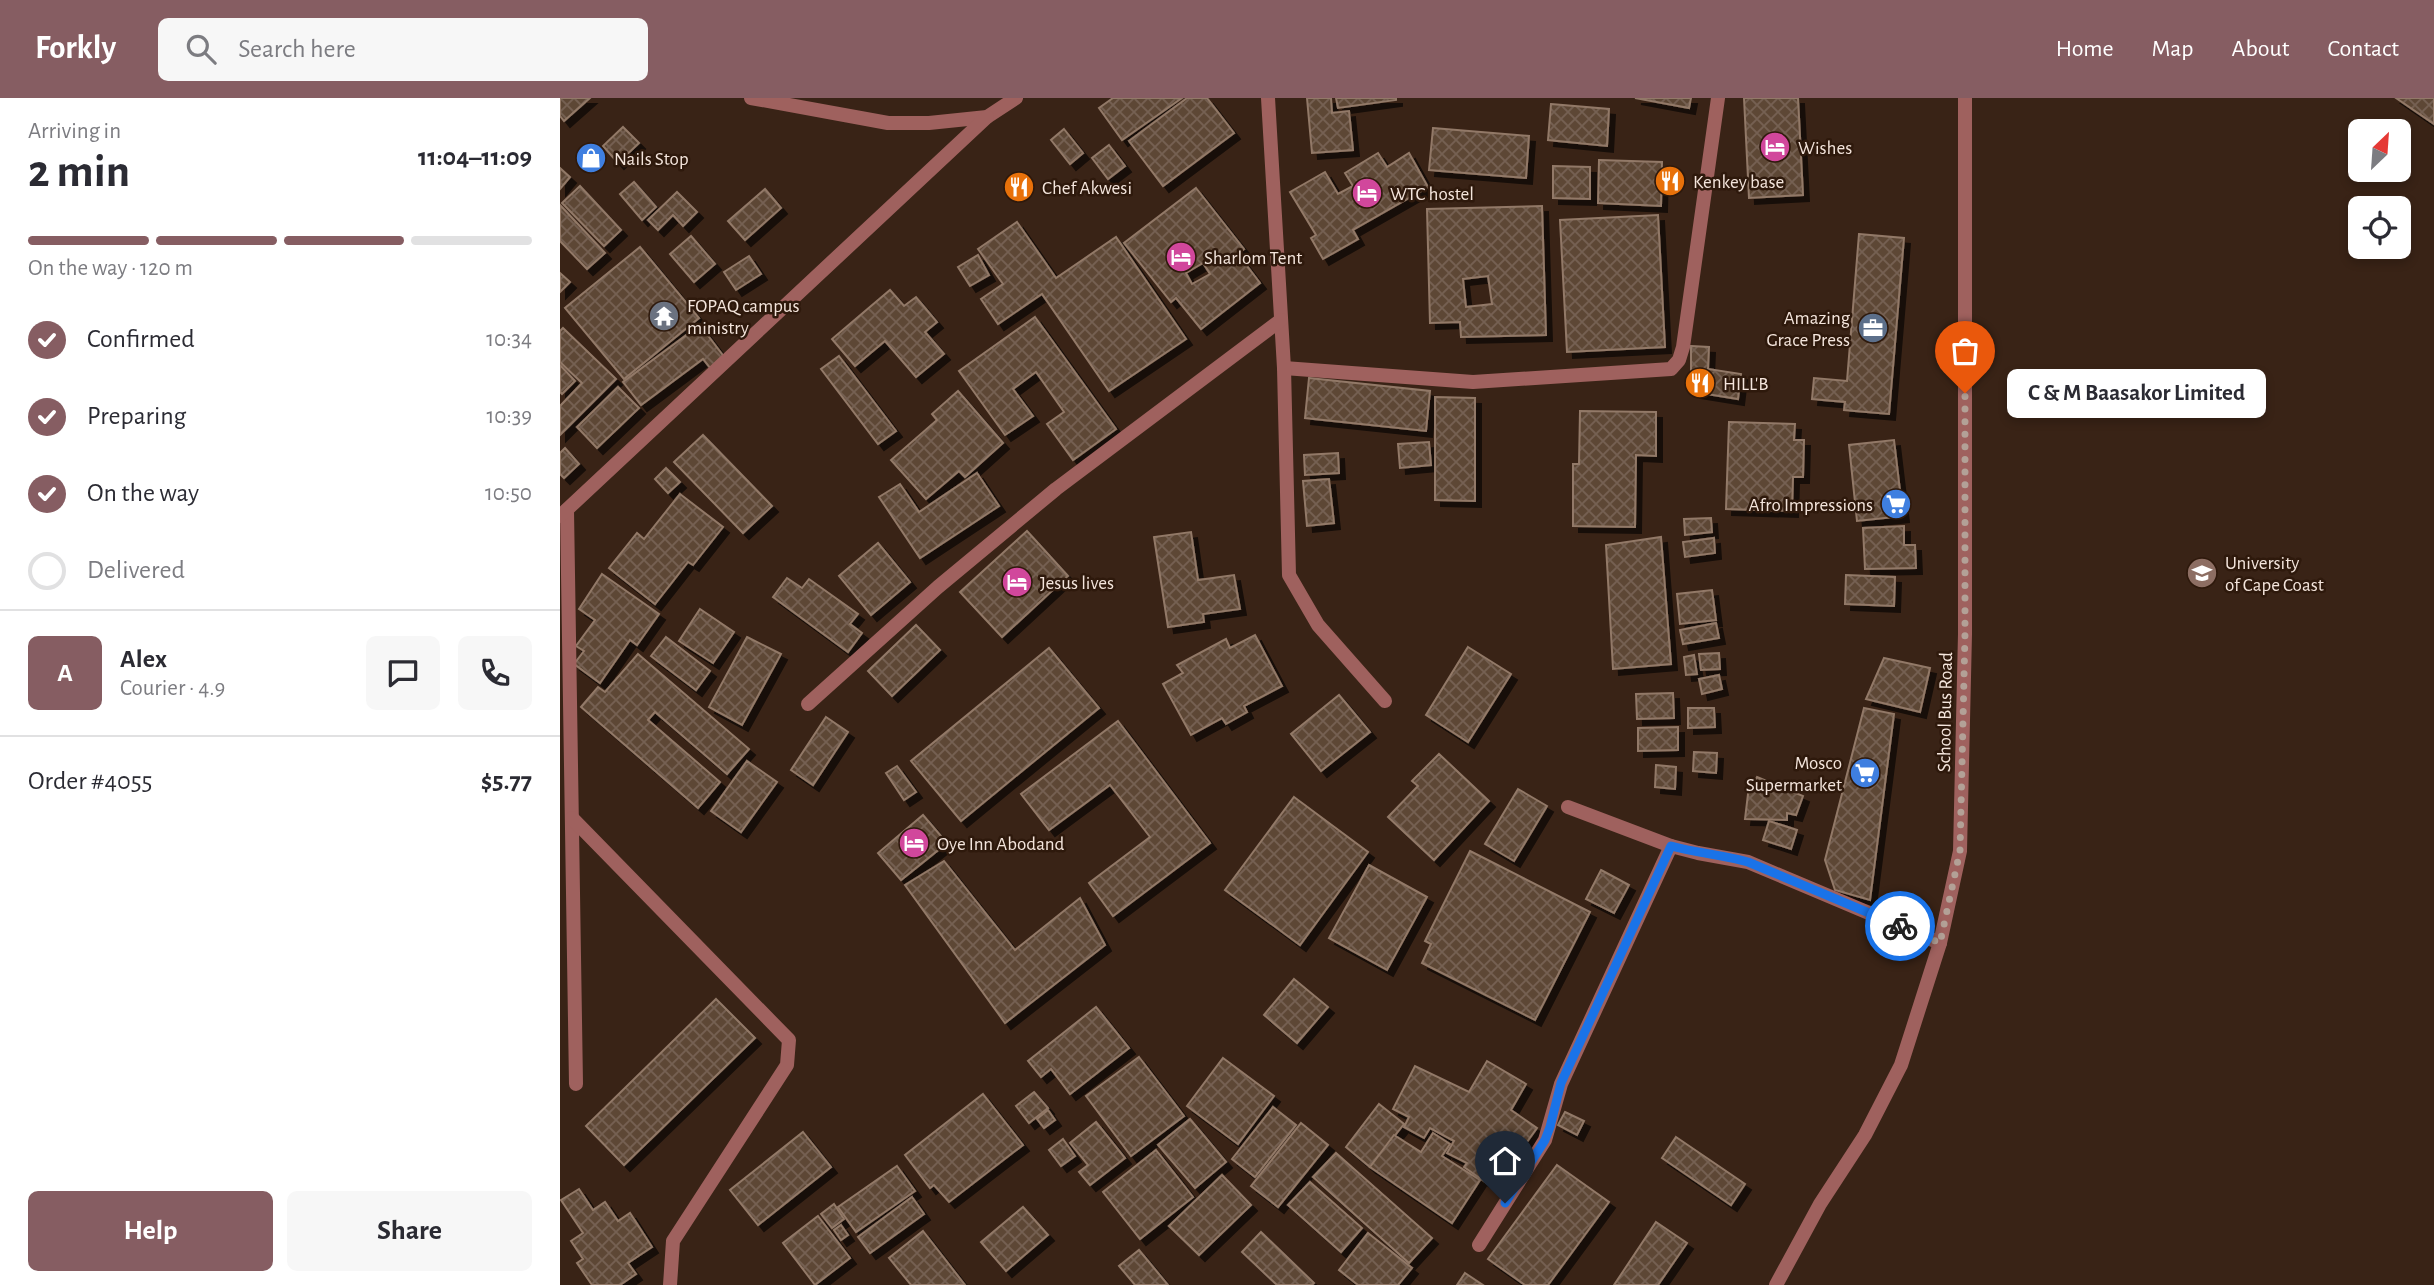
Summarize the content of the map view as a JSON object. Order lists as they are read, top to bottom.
{
  "streets": {
    "street": ["School Bus Road"]
  },
  "places": {
    "hotel": [
      "Wishes",
      "WTC hostel",
      "Sharlom Tent",
      "Jesus lives",
      "Oye Inn Abodand"
    ],
    "shop": ["Nails Stop"],
    "restaurant": ["Kenkey base", "Chef Akwesi", "HILL'B"],
    "temple": ["FOPAQ campus ministry"],
    "office": ["Amazing Grace Press"],
    "other": ["C & M Baasakor Limited"],
    "supermarket": ["Afro Impressions", "Mosco Supermarket"],
    "school or university": ["University of Cape Coast"]
  },
  "north": "top right",
  "page": {
    "header": "Forkly",
    "search": "Search here",
    "nav": [
      "Home",
      "Map",
      "About",
      "Contact"
    ],
    "heading": ["2 min", "Arriving in", "11:04–11:09"],
    "panel": [
      "Alex",
      "Courier · 4.9",
      "Order #4055",
      "$5.77"
    ],
    "bar": "On the way · 120 m",
    "list": [
      ["Confirmed", "10:34"],
      ["Preparing", "10:39"],
      ["On the way", "10:50"],
      "Delivered"
    ],
    "bubble": "C & M Baasakor Limited",
    "round": "A",
    "buttons": ["Help", "Share"]
  }
}
